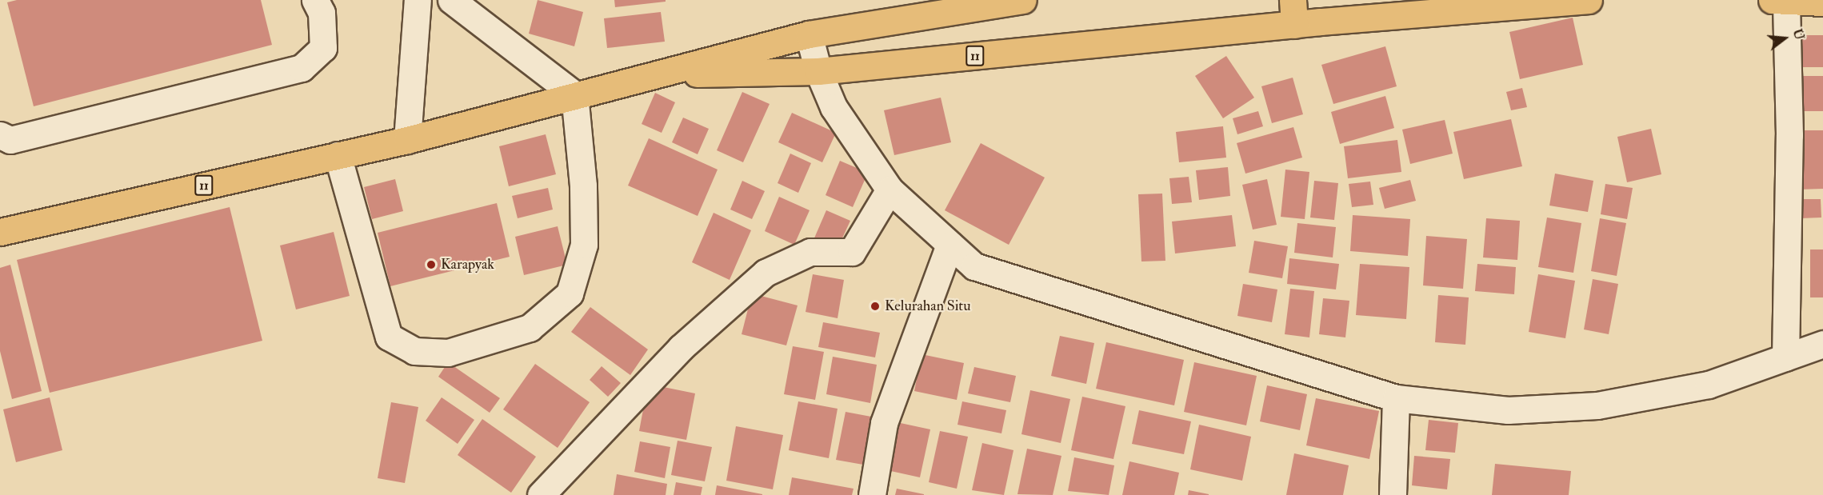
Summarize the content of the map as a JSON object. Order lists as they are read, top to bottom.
{
  "streets": {
    "highway": ["11"]
  },
  "places": ["Karapyak", "Kelurahan Situ"],
  "north": "right"
}
